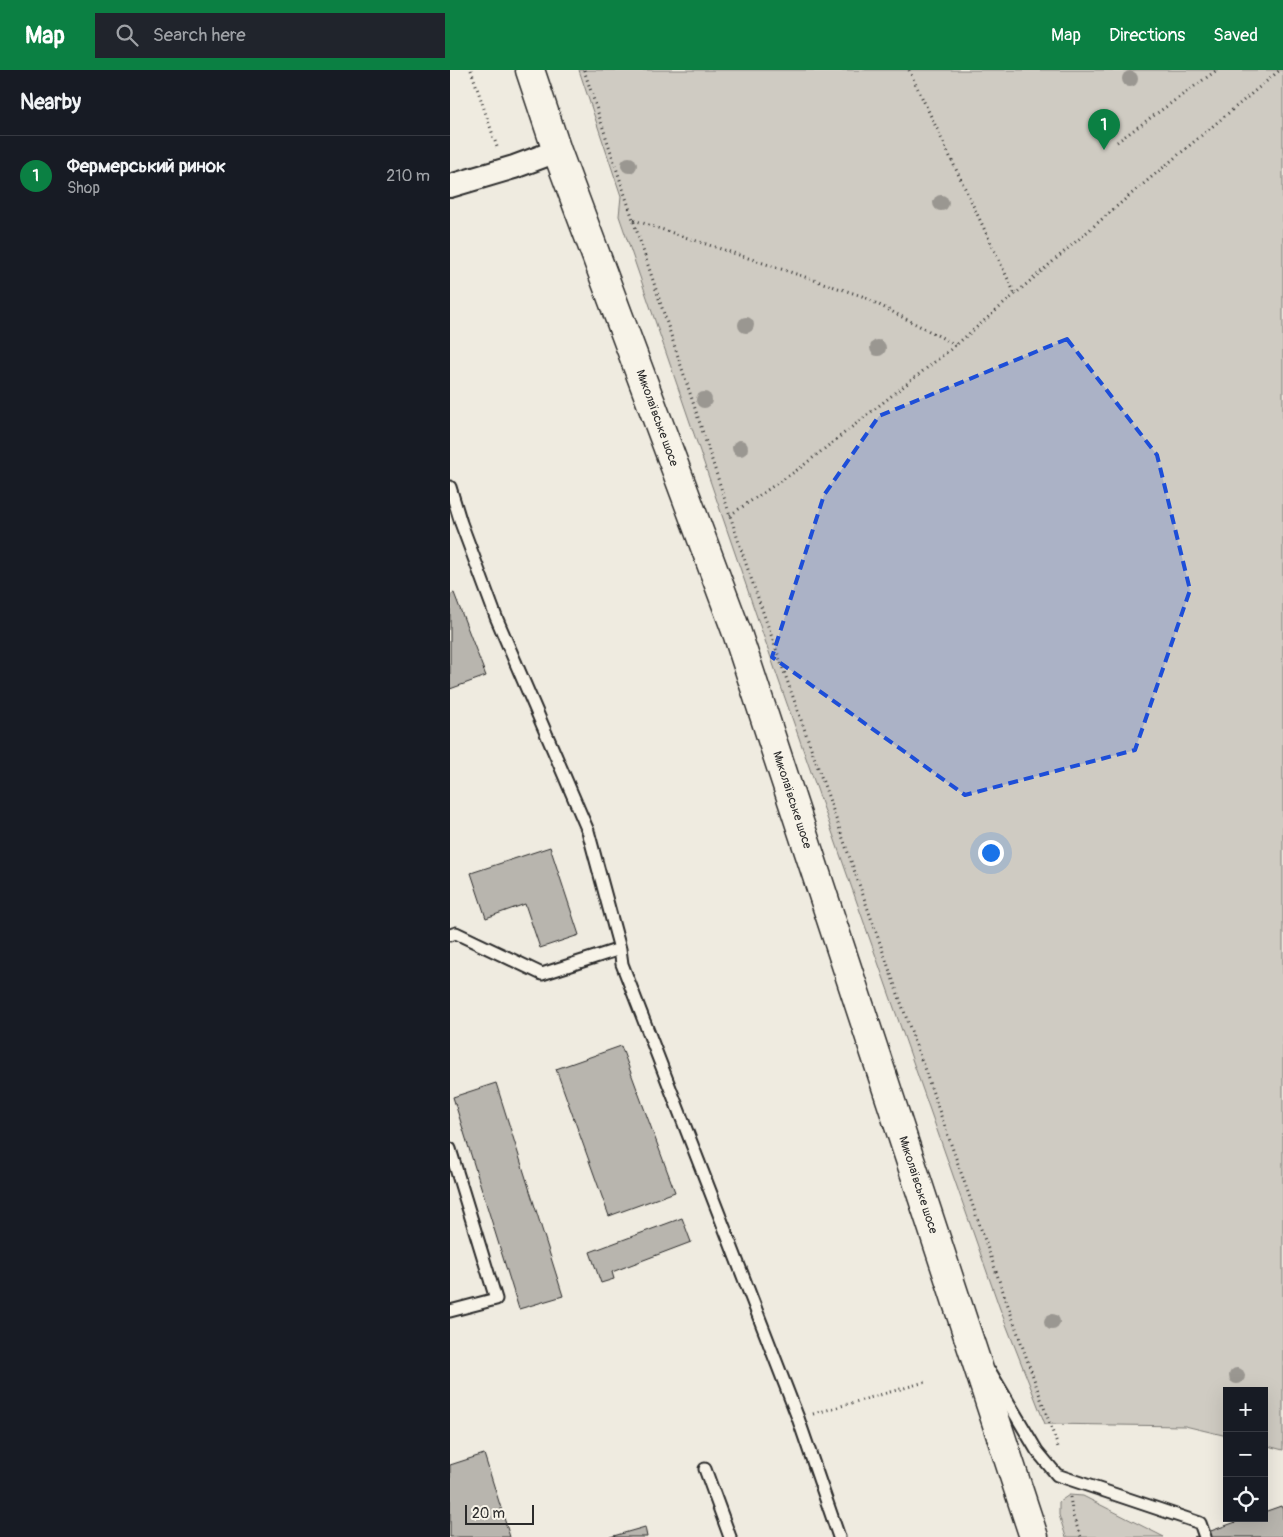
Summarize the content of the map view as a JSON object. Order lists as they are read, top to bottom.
{
  "streets": {
    "main road": ["Миколаївське шосе"]
  },
  "scale_bar": "20 m",
  "page": {
    "header": "Map",
    "search": "Search here",
    "nav": ["Map", "Directions", "Saved"],
    "heading": "Nearby",
    "pins": "1",
    "list": [
      {
        "mark": "1",
        "name": "Фермерський ринок",
        "note": "Shop",
        "value": "210 m"
      }
    ],
    "map_buttons": ["+", "−"],
    "scale": "20 m"
  }
}
